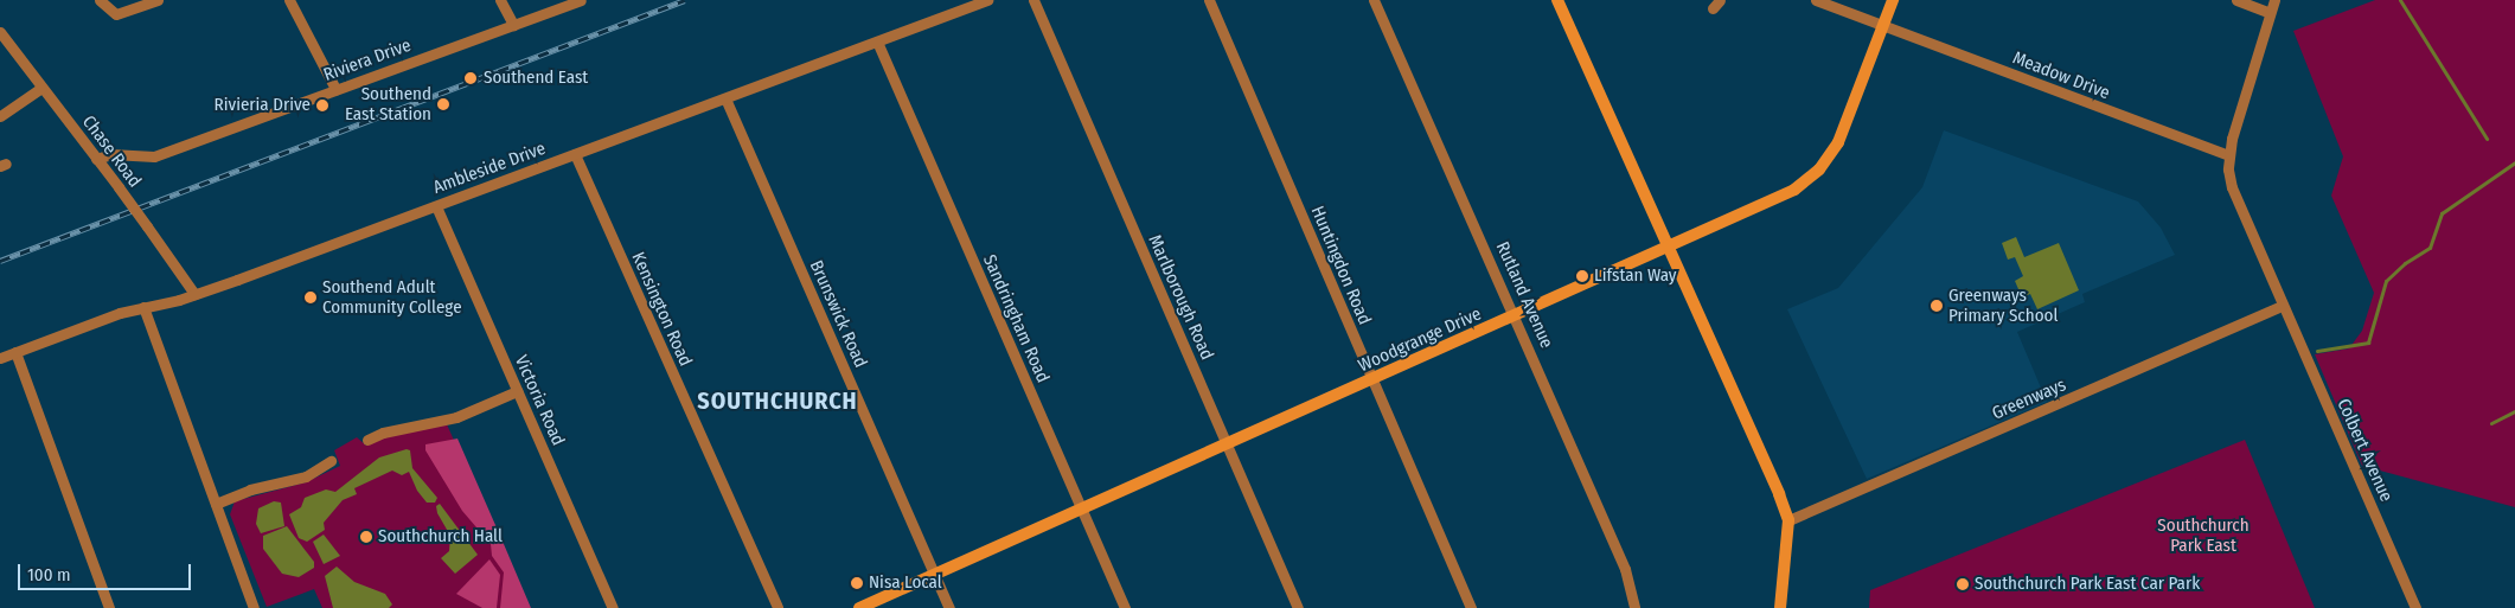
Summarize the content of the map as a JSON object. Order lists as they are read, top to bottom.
{
  "streets": {
    "street": [
      "Riviera Drive",
      "Meadow Drive",
      "Chase Road",
      "Ambleside Drive",
      "Huntingdon Road",
      "Rutland Avenue",
      "Marlborough Road",
      "Kensington Road",
      "Brunswick Road",
      "Sandringham Road",
      "Woodgrange Drive",
      "Greenways",
      "Victoria Road",
      "Colbert Avenue"
    ]
  },
  "crossings": [
    ["Riviera Drive", "Chase Road"],
    ["Meadow Drive", "Woodgrange Drive"],
    ["Meadow Drive", "Colbert Avenue"],
    ["Chase Road", "Ambleside Drive"],
    ["Ambleside Drive", "Kensington Road"],
    ["Ambleside Drive", "Brunswick Road"],
    ["Ambleside Drive", "Sandringham Road"],
    ["Ambleside Drive", "Victoria Road"],
    ["Huntingdon Road", "Woodgrange Drive"],
    ["Rutland Avenue", "Woodgrange Drive"],
    ["Marlborough Road", "Woodgrange Drive"],
    ["Brunswick Road", "Woodgrange Drive"],
    ["Sandringham Road", "Woodgrange Drive"],
    ["Greenways", "Colbert Avenue"]
  ],
  "districts": ["SOUTHCHURCH"],
  "parks": ["Southchurch Park East"],
  "places": [
    "Southend East",
    "Southend East Station",
    "Rivieria Drive",
    "Lifstan Way",
    "Southend Adult Community College",
    "Greenways Primary School",
    "Southchurch Hall",
    "Nisa Local",
    "Southchurch Park East Car Park"
  ],
  "scale_bar": "100 m"
}
